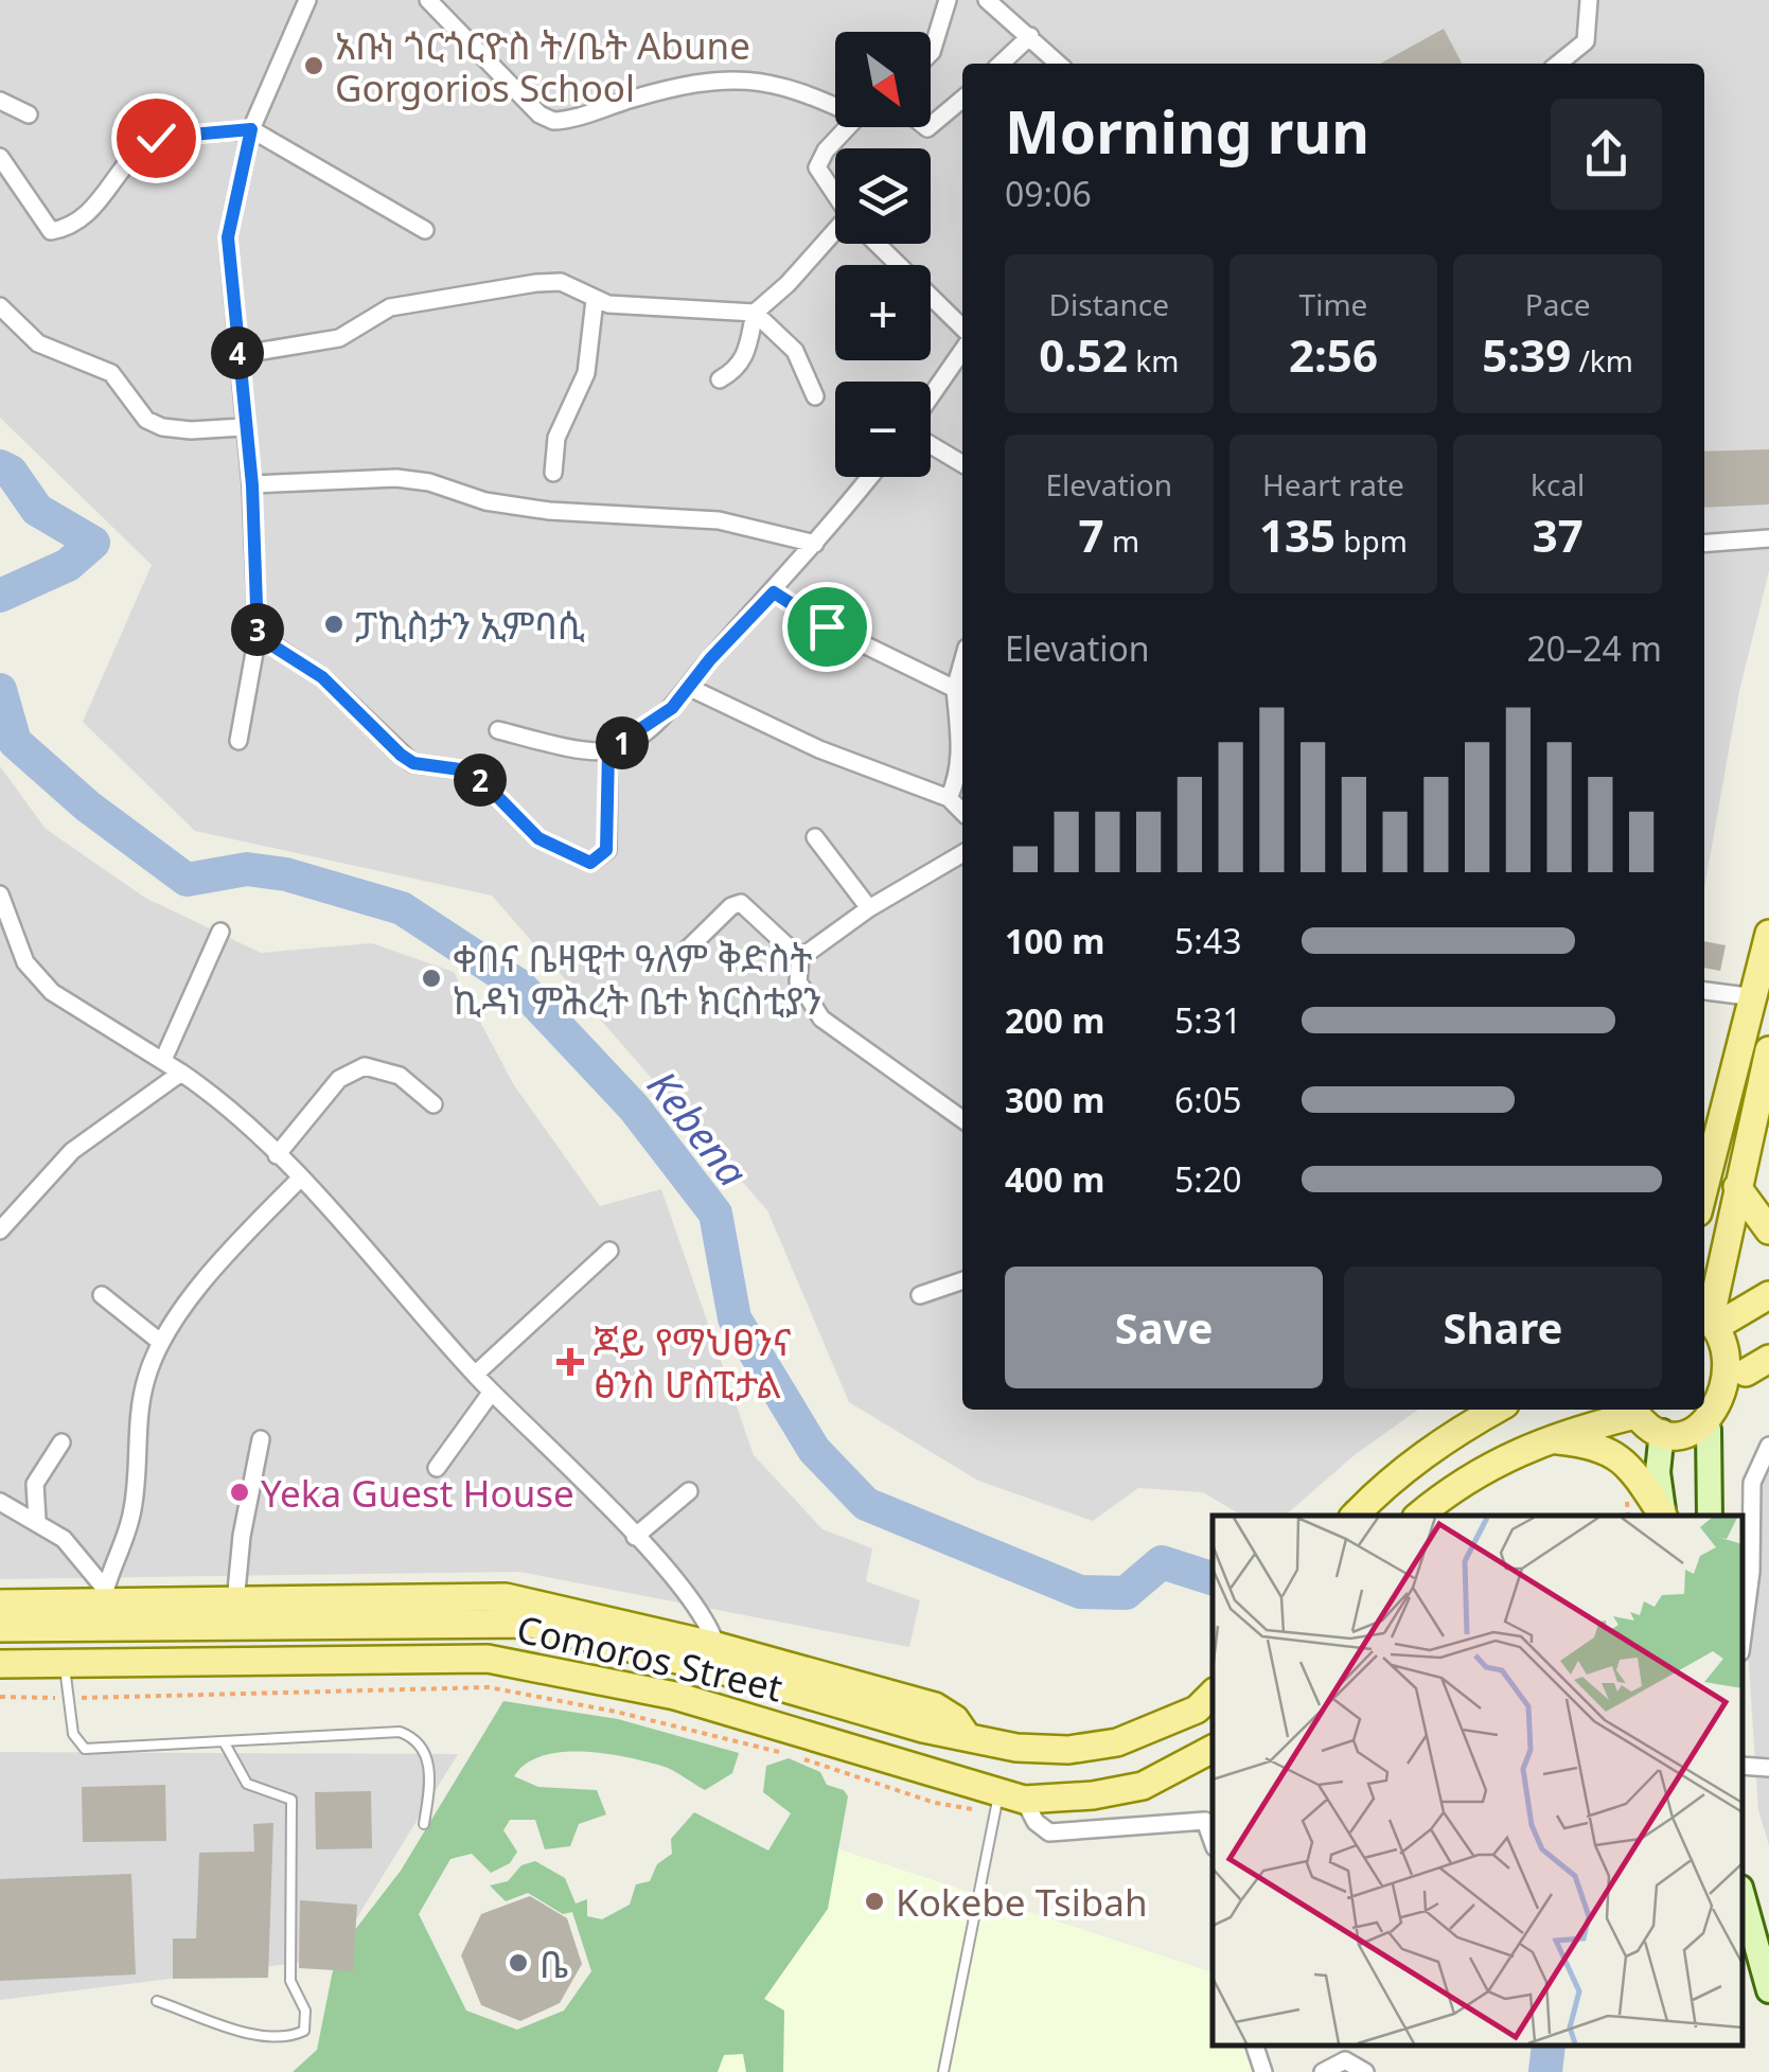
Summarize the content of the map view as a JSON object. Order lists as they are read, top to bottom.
{
  "streets": {
    "main road": ["Comoros Street"]
  },
  "water": ["Kebena"],
  "places": {
    "other": [
      "አቡነ ጎርጎርዮስ ት/ቤት Abune Gorgorios School",
      "ፓኪስታን ኢምባሲ",
      "ቀበና ቤዛዊተ ዓለም ቅድስት ኪዳነ ምሕረት ቤተ ክርስቲያን",
      "Yeka Guest House",
      "Kokebe Tsibah",
      "ቤ"
    ],
    "health": ["ጆይ የማህፀንና ፅንስ ሆስፒታል"]
  },
  "north": "bottom right",
  "page": {
    "map_buttons": ["+", "−"],
    "heading": ["Morning run", "09:06"],
    "stats": [
      ["Distance", "0.52 km"],
      ["Time", "2:56"],
      ["Pace", "5:39 /km"],
      ["Elevation", "7 m"],
      ["Heart rate", "135 bpm"],
      ["kcal", "37"]
    ],
    "pins": [
      "4",
      "3",
      "1",
      "2"
    ],
    "chart": ["Elevation", "20–24 m"],
    "list": [
      {
        "name": "100 m",
        "note": "5:43"
      },
      {
        "name": "200 m",
        "note": "5:31"
      },
      {
        "name": "300 m",
        "note": "6:05"
      },
      {
        "name": "400 m",
        "note": "5:20"
      }
    ],
    "buttons": ["Save", "Share"]
  }
}
